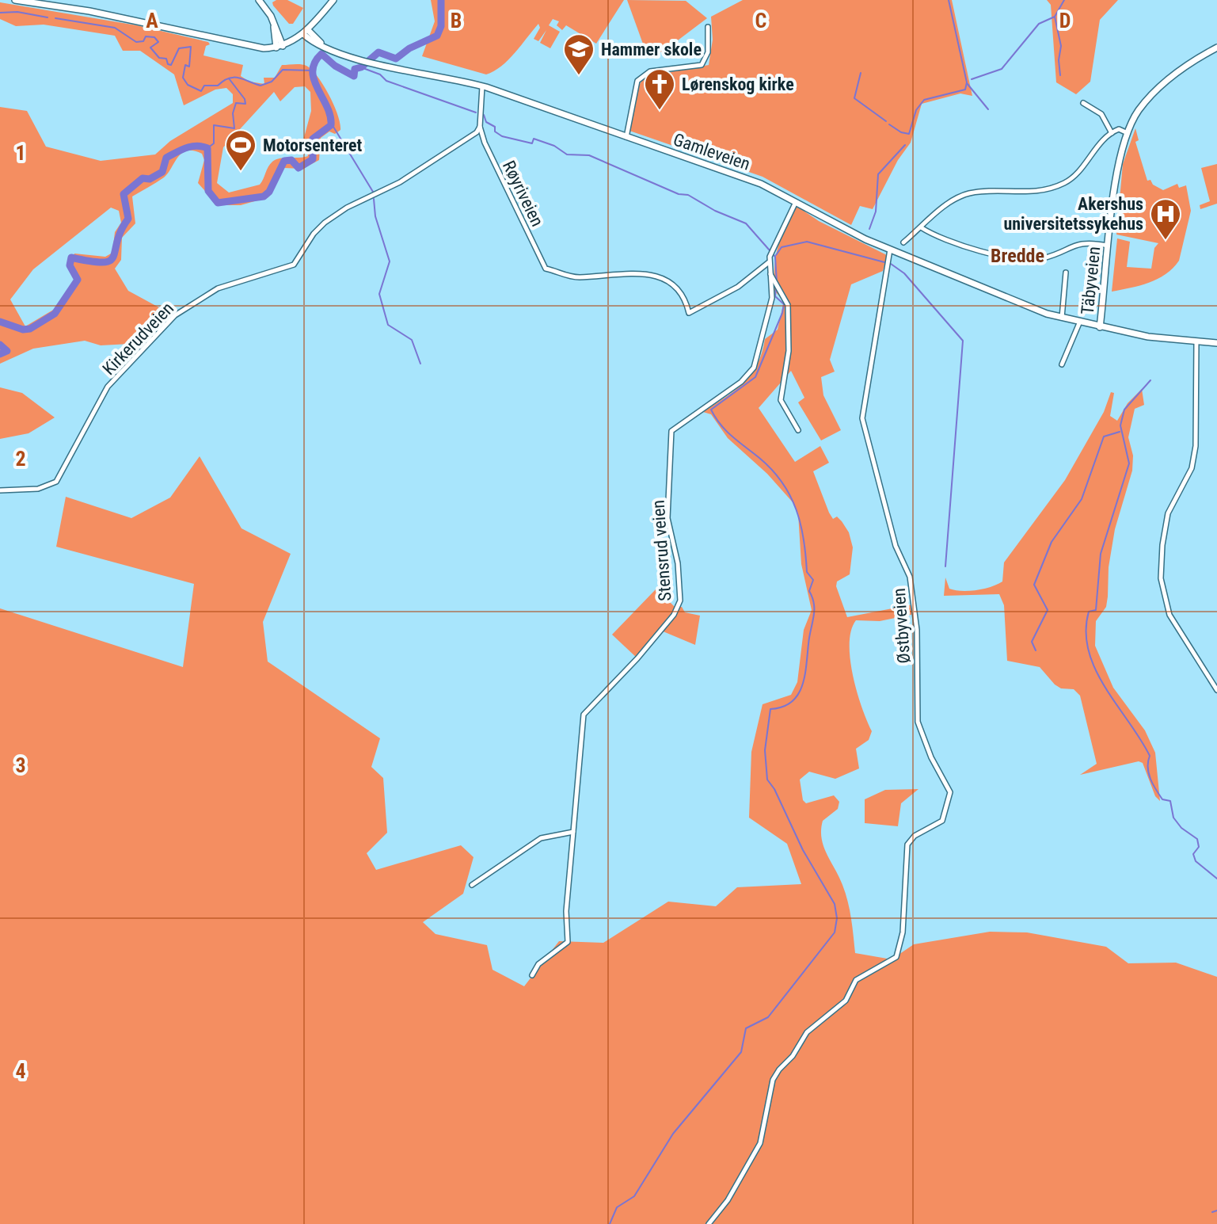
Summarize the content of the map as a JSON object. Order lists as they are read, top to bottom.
{
  "streets": {
    "main road": ["Gamleveien", "Täbyveien"],
    "street": [
      "Røyriveien",
      "Kirkerudveien",
      "Stensrud veien",
      "Østbyveien"
    ]
  },
  "crossings": [
    ["Gamleveien", "Täbyveien"],
    ["Gamleveien", "Stensrud veien"],
    ["Gamleveien", "Østbyveien"],
    ["Røyriveien", "Kirkerudveien"],
    ["Røyriveien", "Stensrud veien"]
  ],
  "districts": ["Bredde"],
  "places": {
    "school or university": ["Hammer skole"],
    "church": ["Lørenskog kirke"],
    "sports": ["Motorsenteret"],
    "hospital": ["Akershus universitetssykehus"]
  },
  "grid": {
    "columns": [
      "A",
      "B",
      "C",
      "D"
    ],
    "rows": [
      "1",
      "2",
      "3",
      "4"
    ]
  }
}
